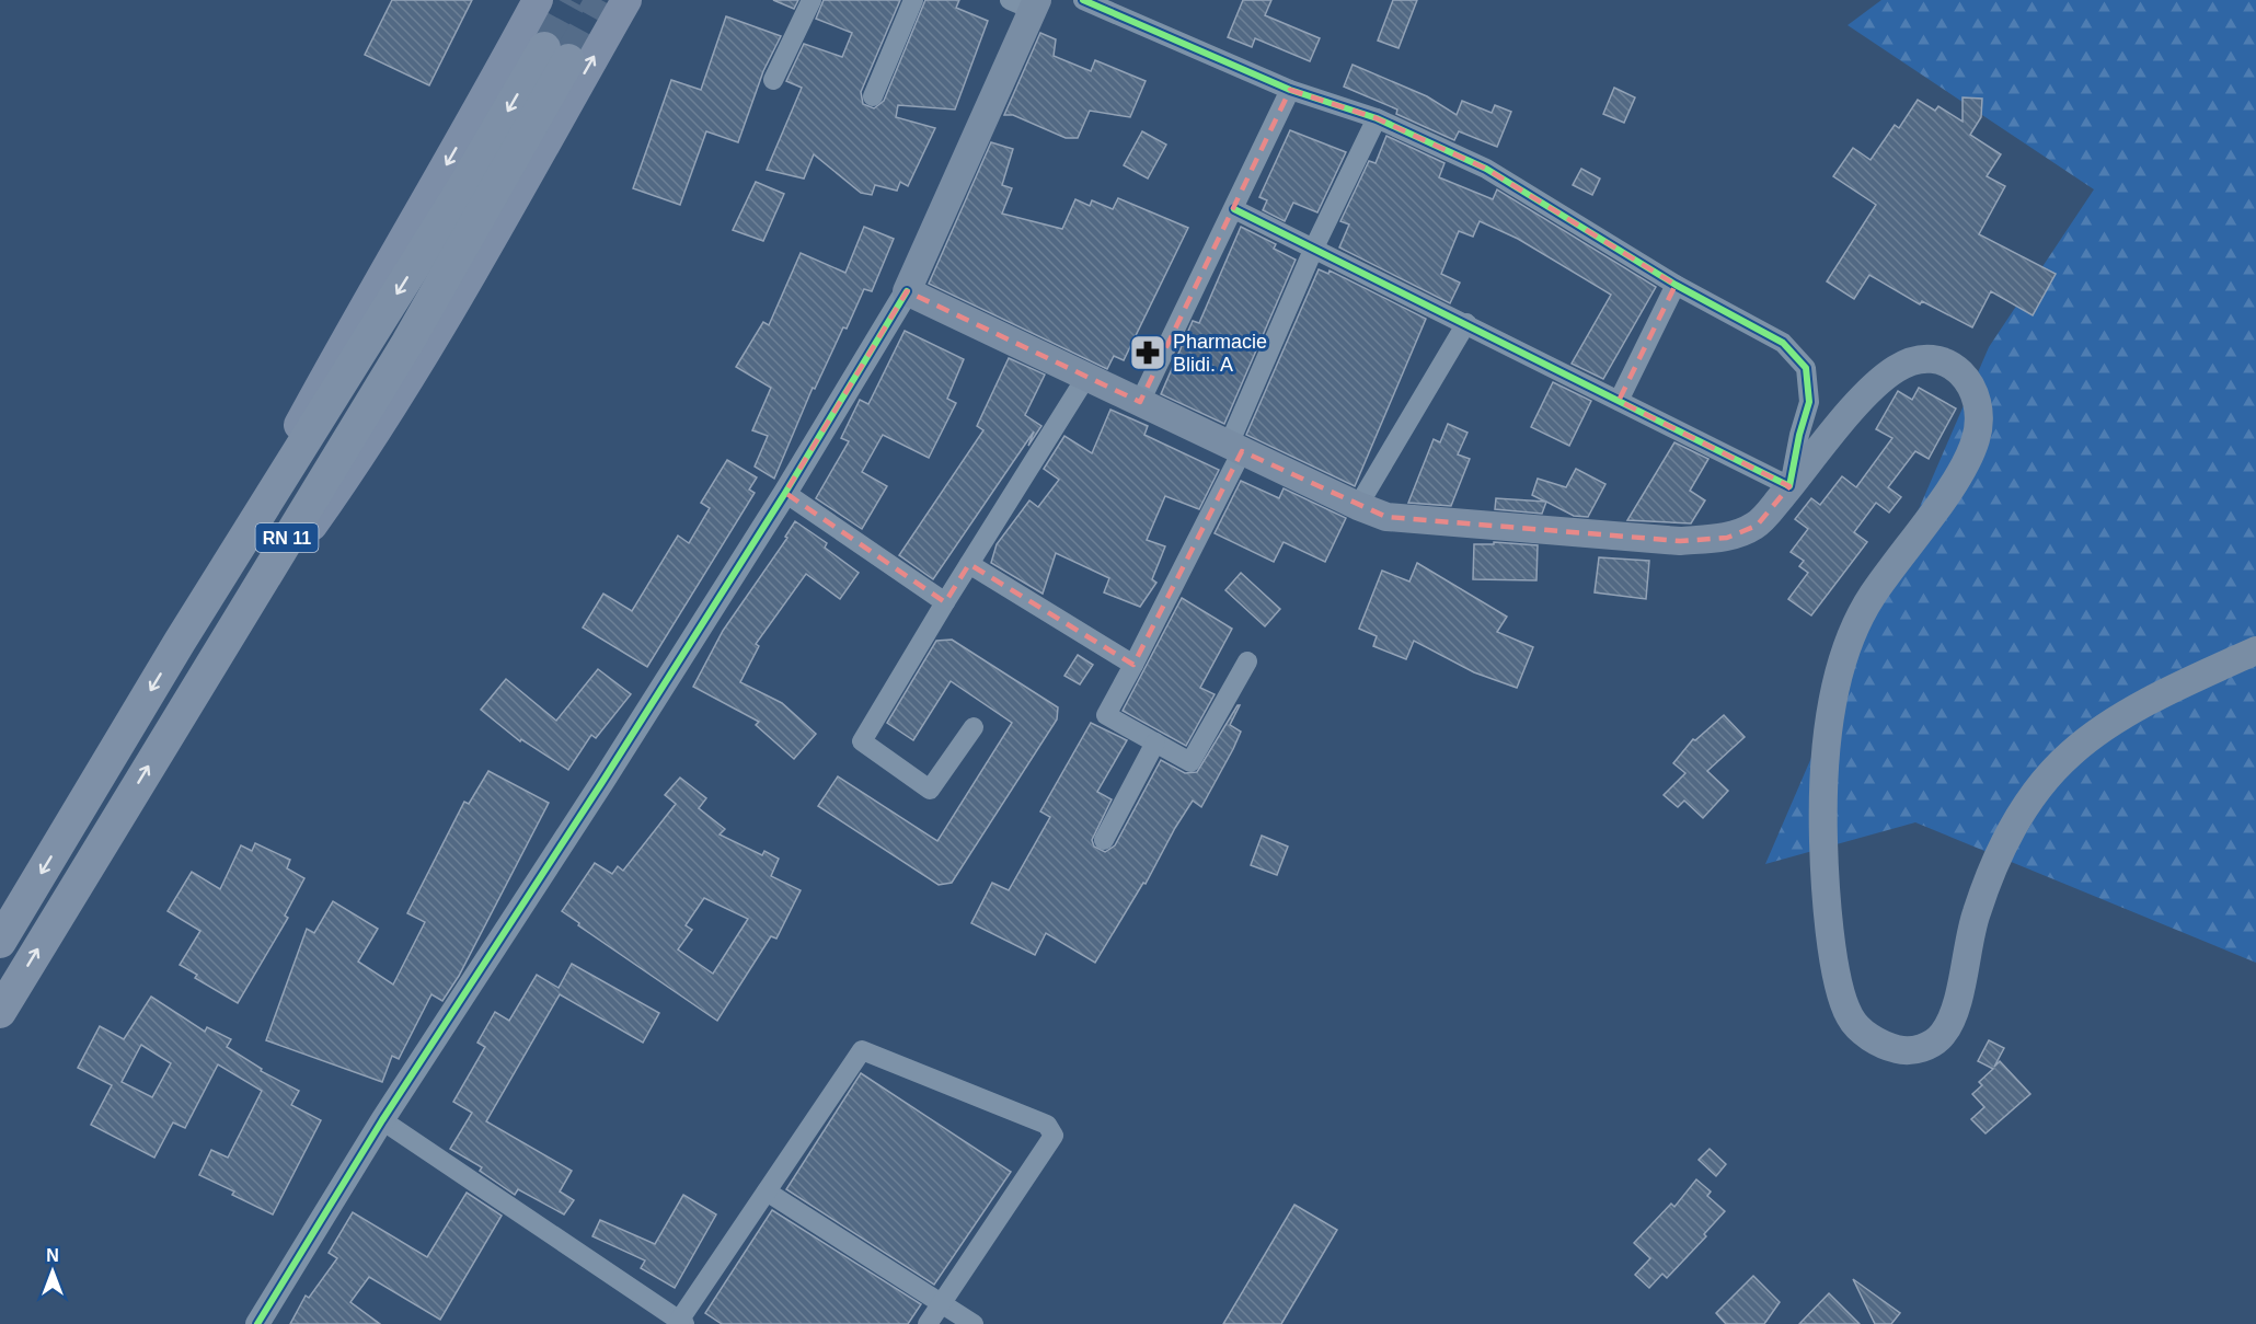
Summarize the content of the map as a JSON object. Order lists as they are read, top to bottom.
{
  "streets": {
    "highway": ["RN 11"]
  },
  "places": {
    "pharmacy": ["Pharmacie Blidi. A"]
  },
  "north": "top"
}
